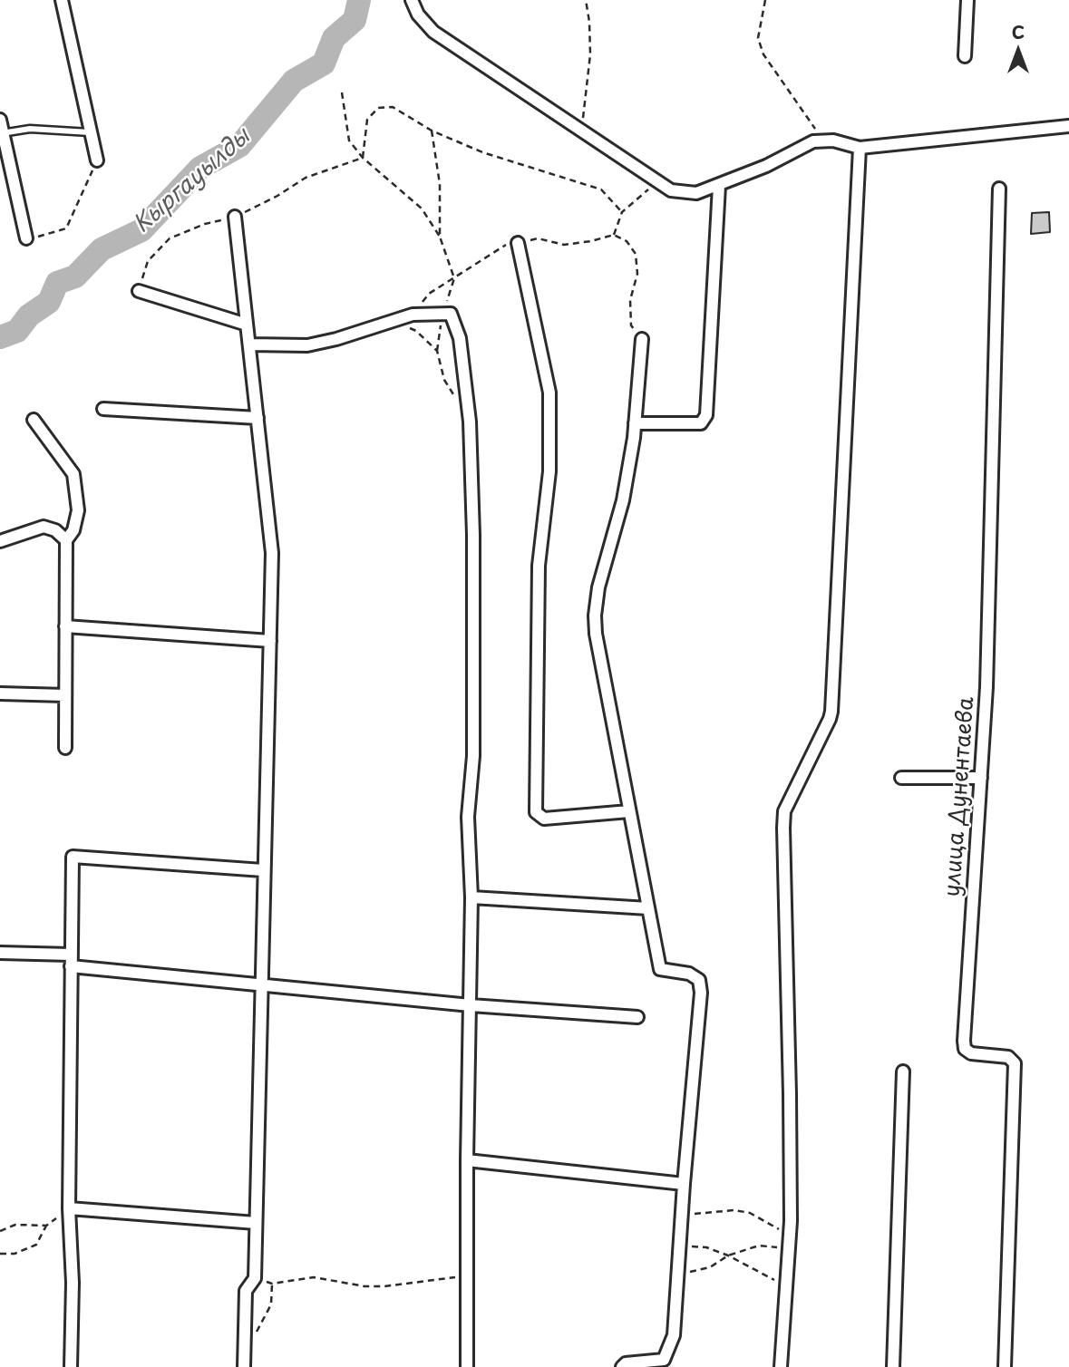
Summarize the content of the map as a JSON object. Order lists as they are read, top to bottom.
{
  "streets": {
    "street": ["улица Дунентаева"]
  },
  "water": ["Кыргауылды"],
  "north": "top"
}
